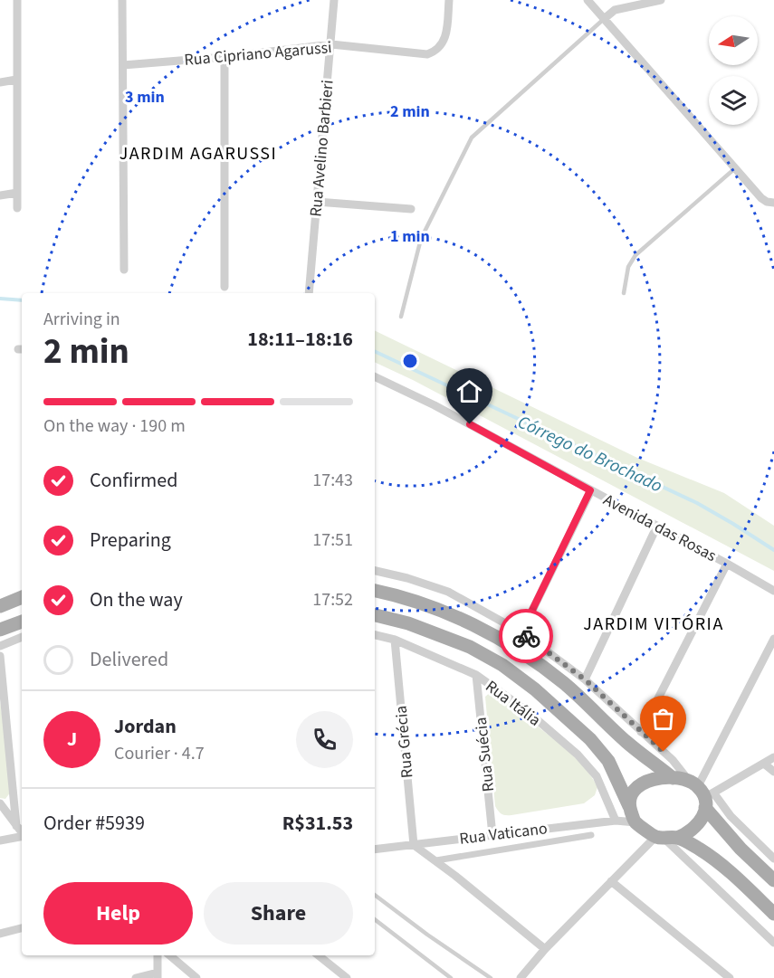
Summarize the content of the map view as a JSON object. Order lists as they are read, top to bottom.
{
  "streets": {
    "street": [
      "Rua Cipriano Agarussi",
      "Rua Avelino Barbieri",
      "Avenida das Rosas",
      "Rua Itália",
      "Rua Grécia",
      "Rua Suécia",
      "Rua Vaticano"
    ]
  },
  "crossings": [
    ["Rua Cipriano Agarussi", "Rua Avelino Barbieri"],
    ["Rua Itália", "Rua Grécia"],
    ["Rua Itália", "Rua Suécia"],
    ["Rua Itália", "Rua Vaticano"],
    ["Rua Grécia", "Rua Vaticano"],
    ["Rua Suécia", "Rua Vaticano"]
  ],
  "districts": ["JARDIM AGARUSSI", "JARDIM VITÓRIA"],
  "water": ["Córrego do Brochado"],
  "north": "left",
  "page": {
    "heading": ["2 min", "Arriving in", "18:11–18:16"],
    "panel": [
      "Jordan",
      "Courier · 4.7",
      "Order #5939",
      "R$31.53"
    ],
    "bar": "On the way · 190 m",
    "list": [
      ["Confirmed", "17:43"],
      ["Preparing", "17:51"],
      ["On the way", "17:52"],
      "Delivered"
    ],
    "round": "J",
    "buttons": ["Help", "Share"]
  },
  "rings": ["3 min", "2 min", "1 min"]
}
